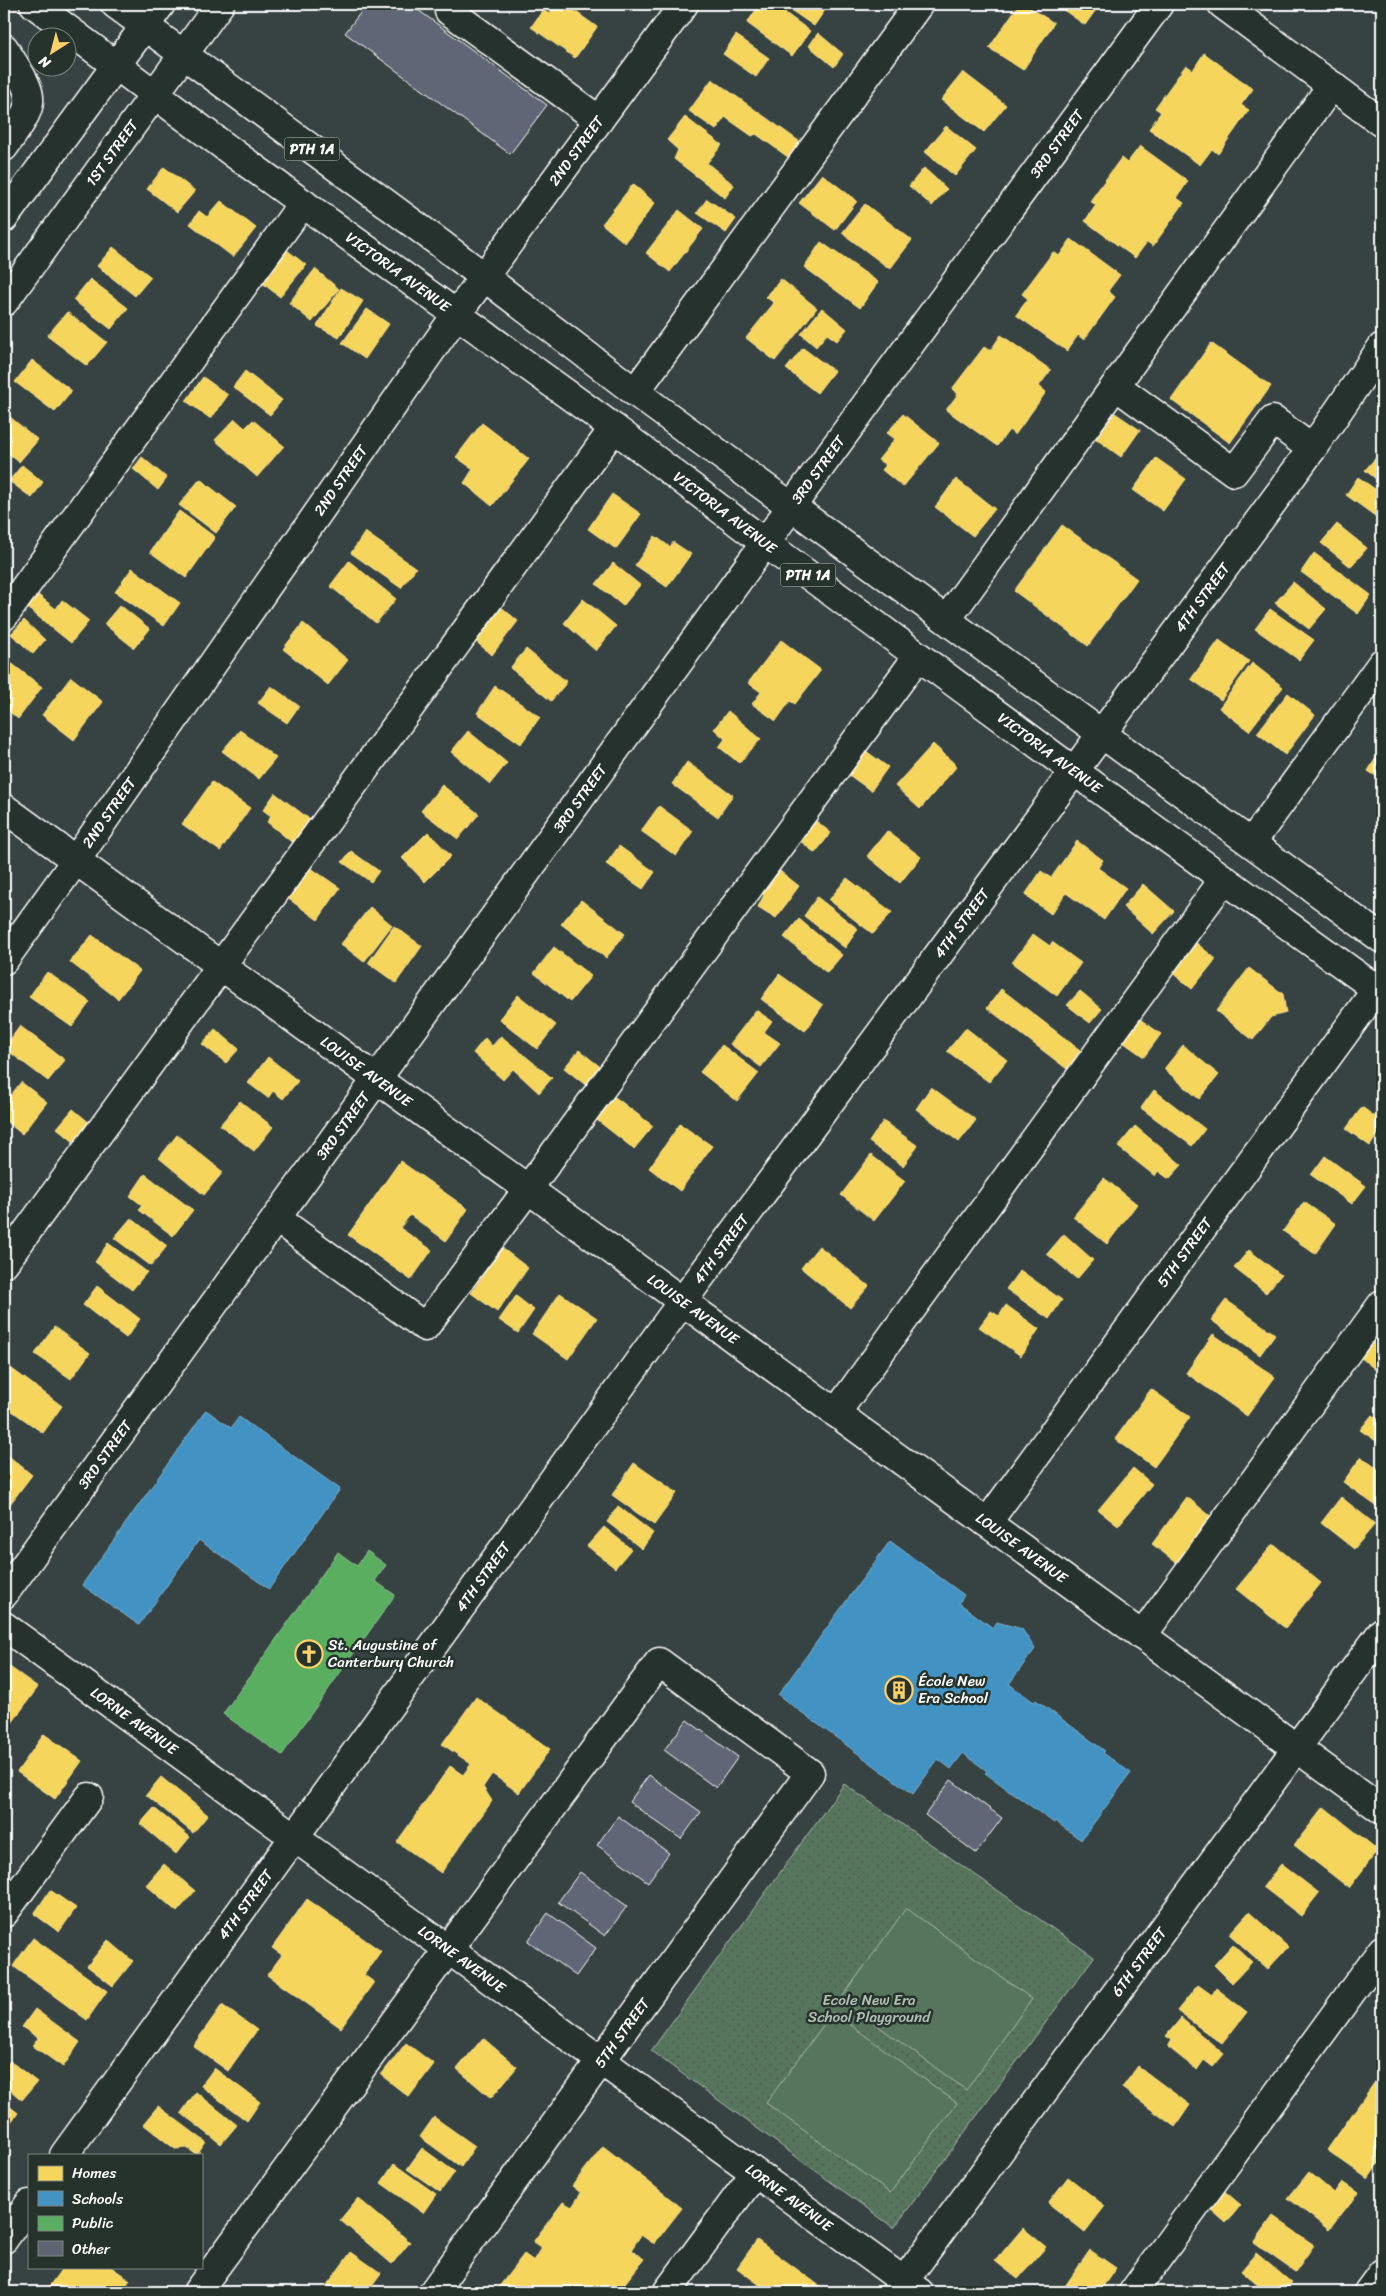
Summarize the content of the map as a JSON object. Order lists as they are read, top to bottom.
{
  "streets": {
    "street": [
      "3RD STREET",
      "PTH 1A",
      "2ND STREET",
      "1ST STREET",
      "VICTORIA AVENUE",
      "4TH STREET",
      "LOUISE AVENUE",
      "5TH STREET",
      "LORNE AVENUE",
      "6TH STREET"
    ]
  },
  "crossings": [
    ["3RD STREET", "PTH 1A"],
    ["3RD STREET", "VICTORIA AVENUE"],
    ["3RD STREET", "LOUISE AVENUE"],
    ["PTH 1A", "2ND STREET"],
    ["PTH 1A", "1ST STREET"],
    ["PTH 1A", "4TH STREET"],
    ["2ND STREET", "VICTORIA AVENUE"],
    ["2ND STREET", "LOUISE AVENUE"],
    ["1ST STREET", "VICTORIA AVENUE"],
    ["VICTORIA AVENUE", "4TH STREET"],
    ["VICTORIA AVENUE", "5TH STREET"],
    ["4TH STREET", "LOUISE AVENUE"],
    ["4TH STREET", "LORNE AVENUE"],
    ["LOUISE AVENUE", "5TH STREET"],
    ["LOUISE AVENUE", "6TH STREET"],
    ["5TH STREET", "LORNE AVENUE"],
    ["LORNE AVENUE", "6TH STREET"]
  ],
  "parks": ["Ecole New Era School Playground"],
  "places": {
    "church": ["St. Augustine of Canterbury Church"],
    "building": ["École New Era School"]
  },
  "legend": [
    "Homes",
    "Schools",
    "Public",
    "Other"
  ],
  "north": "bottom left"
}
